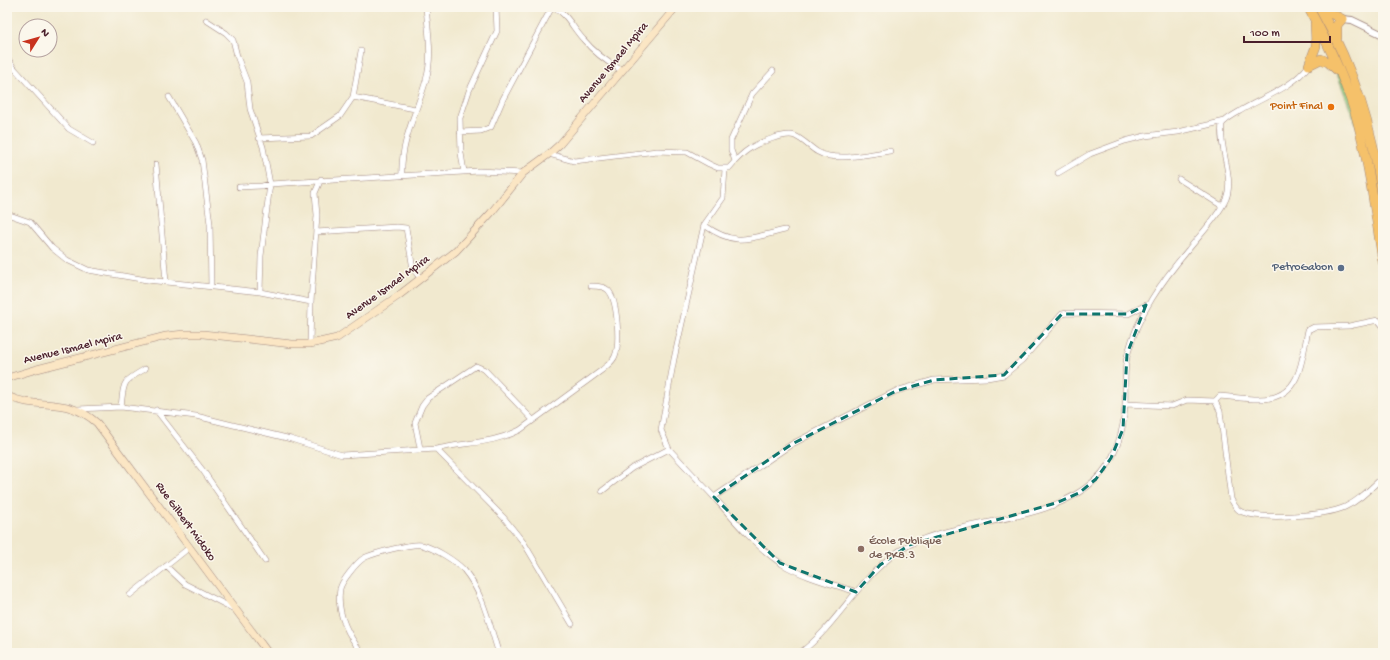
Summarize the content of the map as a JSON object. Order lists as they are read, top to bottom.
{
  "streets": {
    "main road": ["Avenue Ismael Mpira", "Rue Gilbert Midoko"]
  },
  "places": ["Point Final", "PetroGabon", "École Publique de PK8.3"],
  "scale_bar": "100 m",
  "north": "top right"
}
